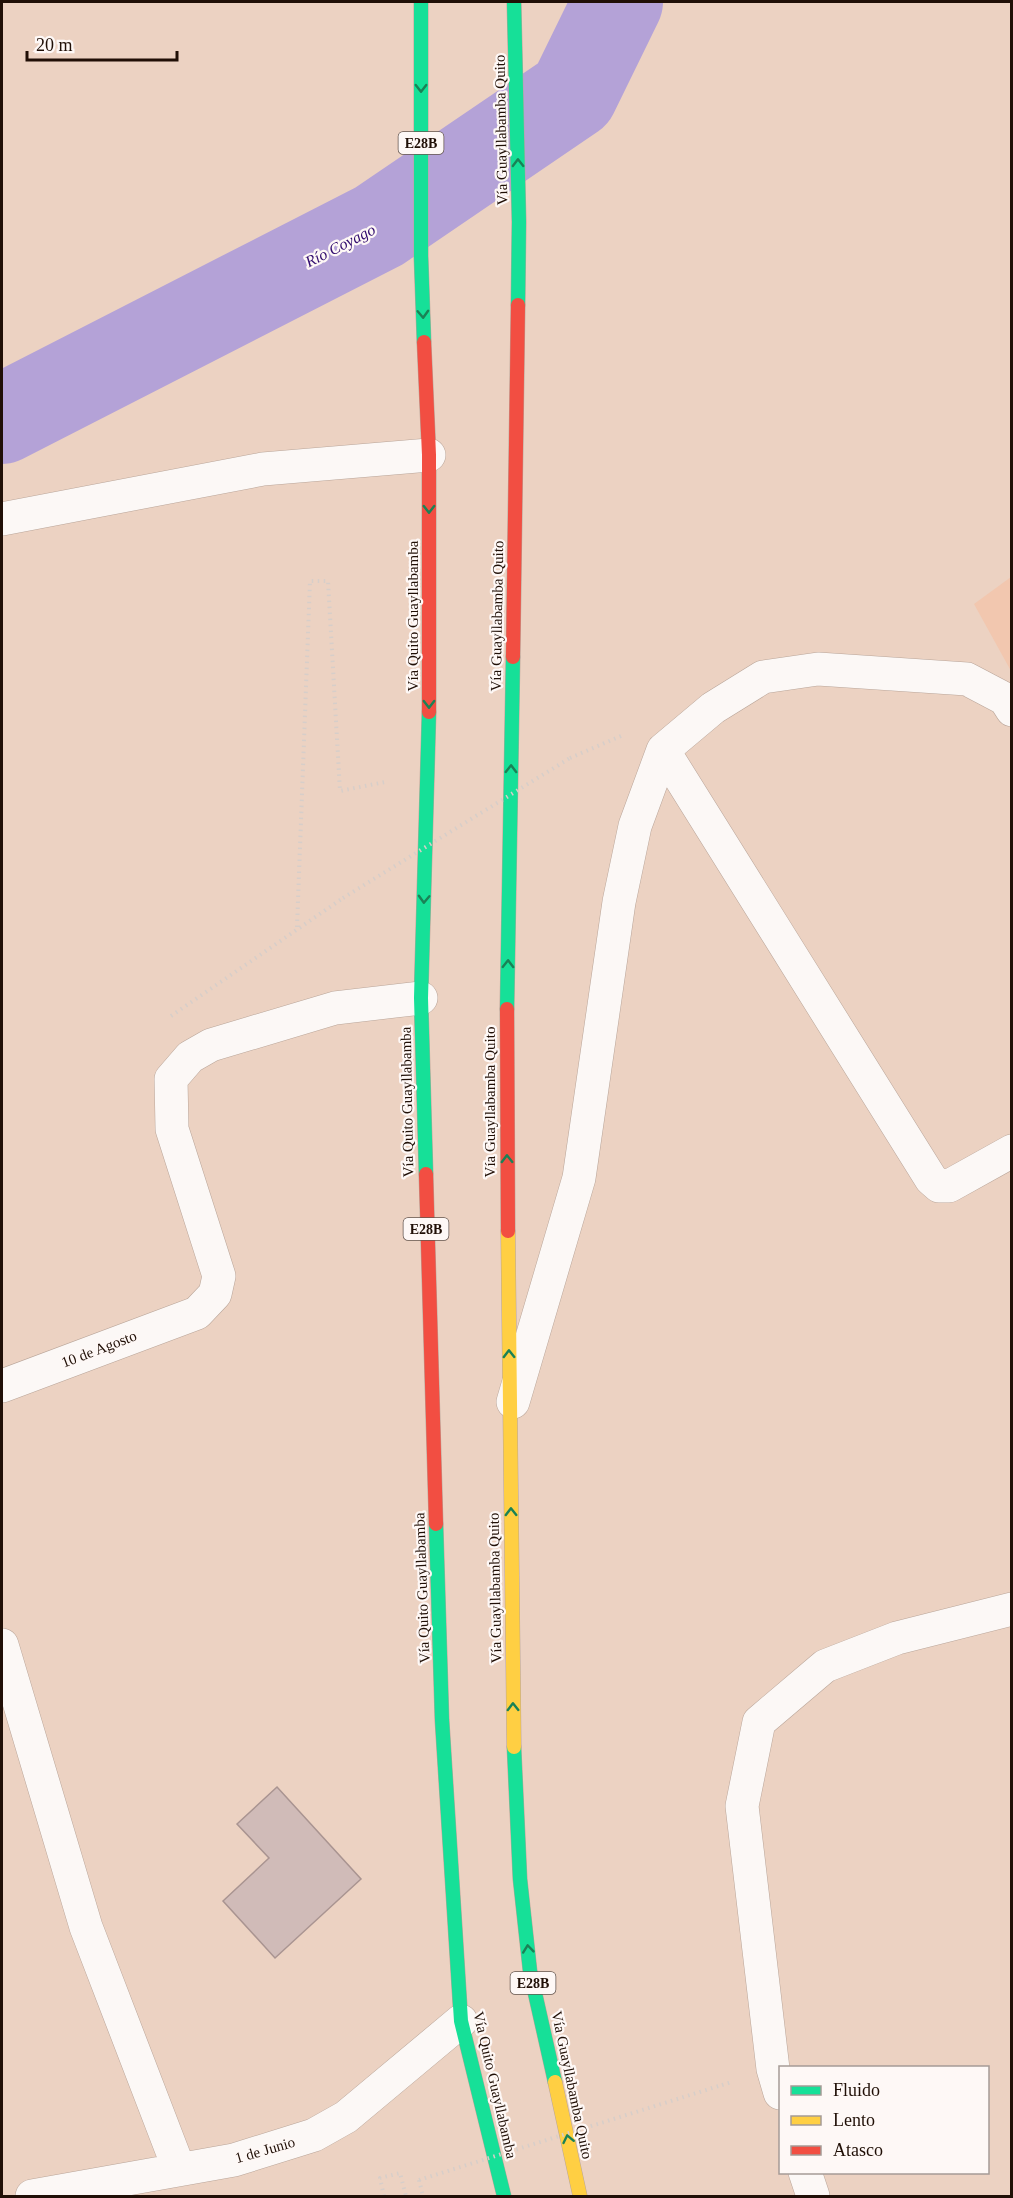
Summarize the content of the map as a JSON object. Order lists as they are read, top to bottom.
{
  "streets": {
    "highway": ["Vía Guayllabamba Quito", "E28B", "Vía Quito Guayllabamba"],
    "street": ["10 de Agosto", "1 de Junio"]
  },
  "crossings": [
    ["Vía Quito Guayllabamba", "1 de Junio"]
  ],
  "one_way": ["Vía Guayllabamba Quito", "Vía Quito Guayllabamba"],
  "water": ["Río Coyago"],
  "legend": ["Fluido", "Lento", "Atasco"],
  "scale_bar": "20 m"
}
